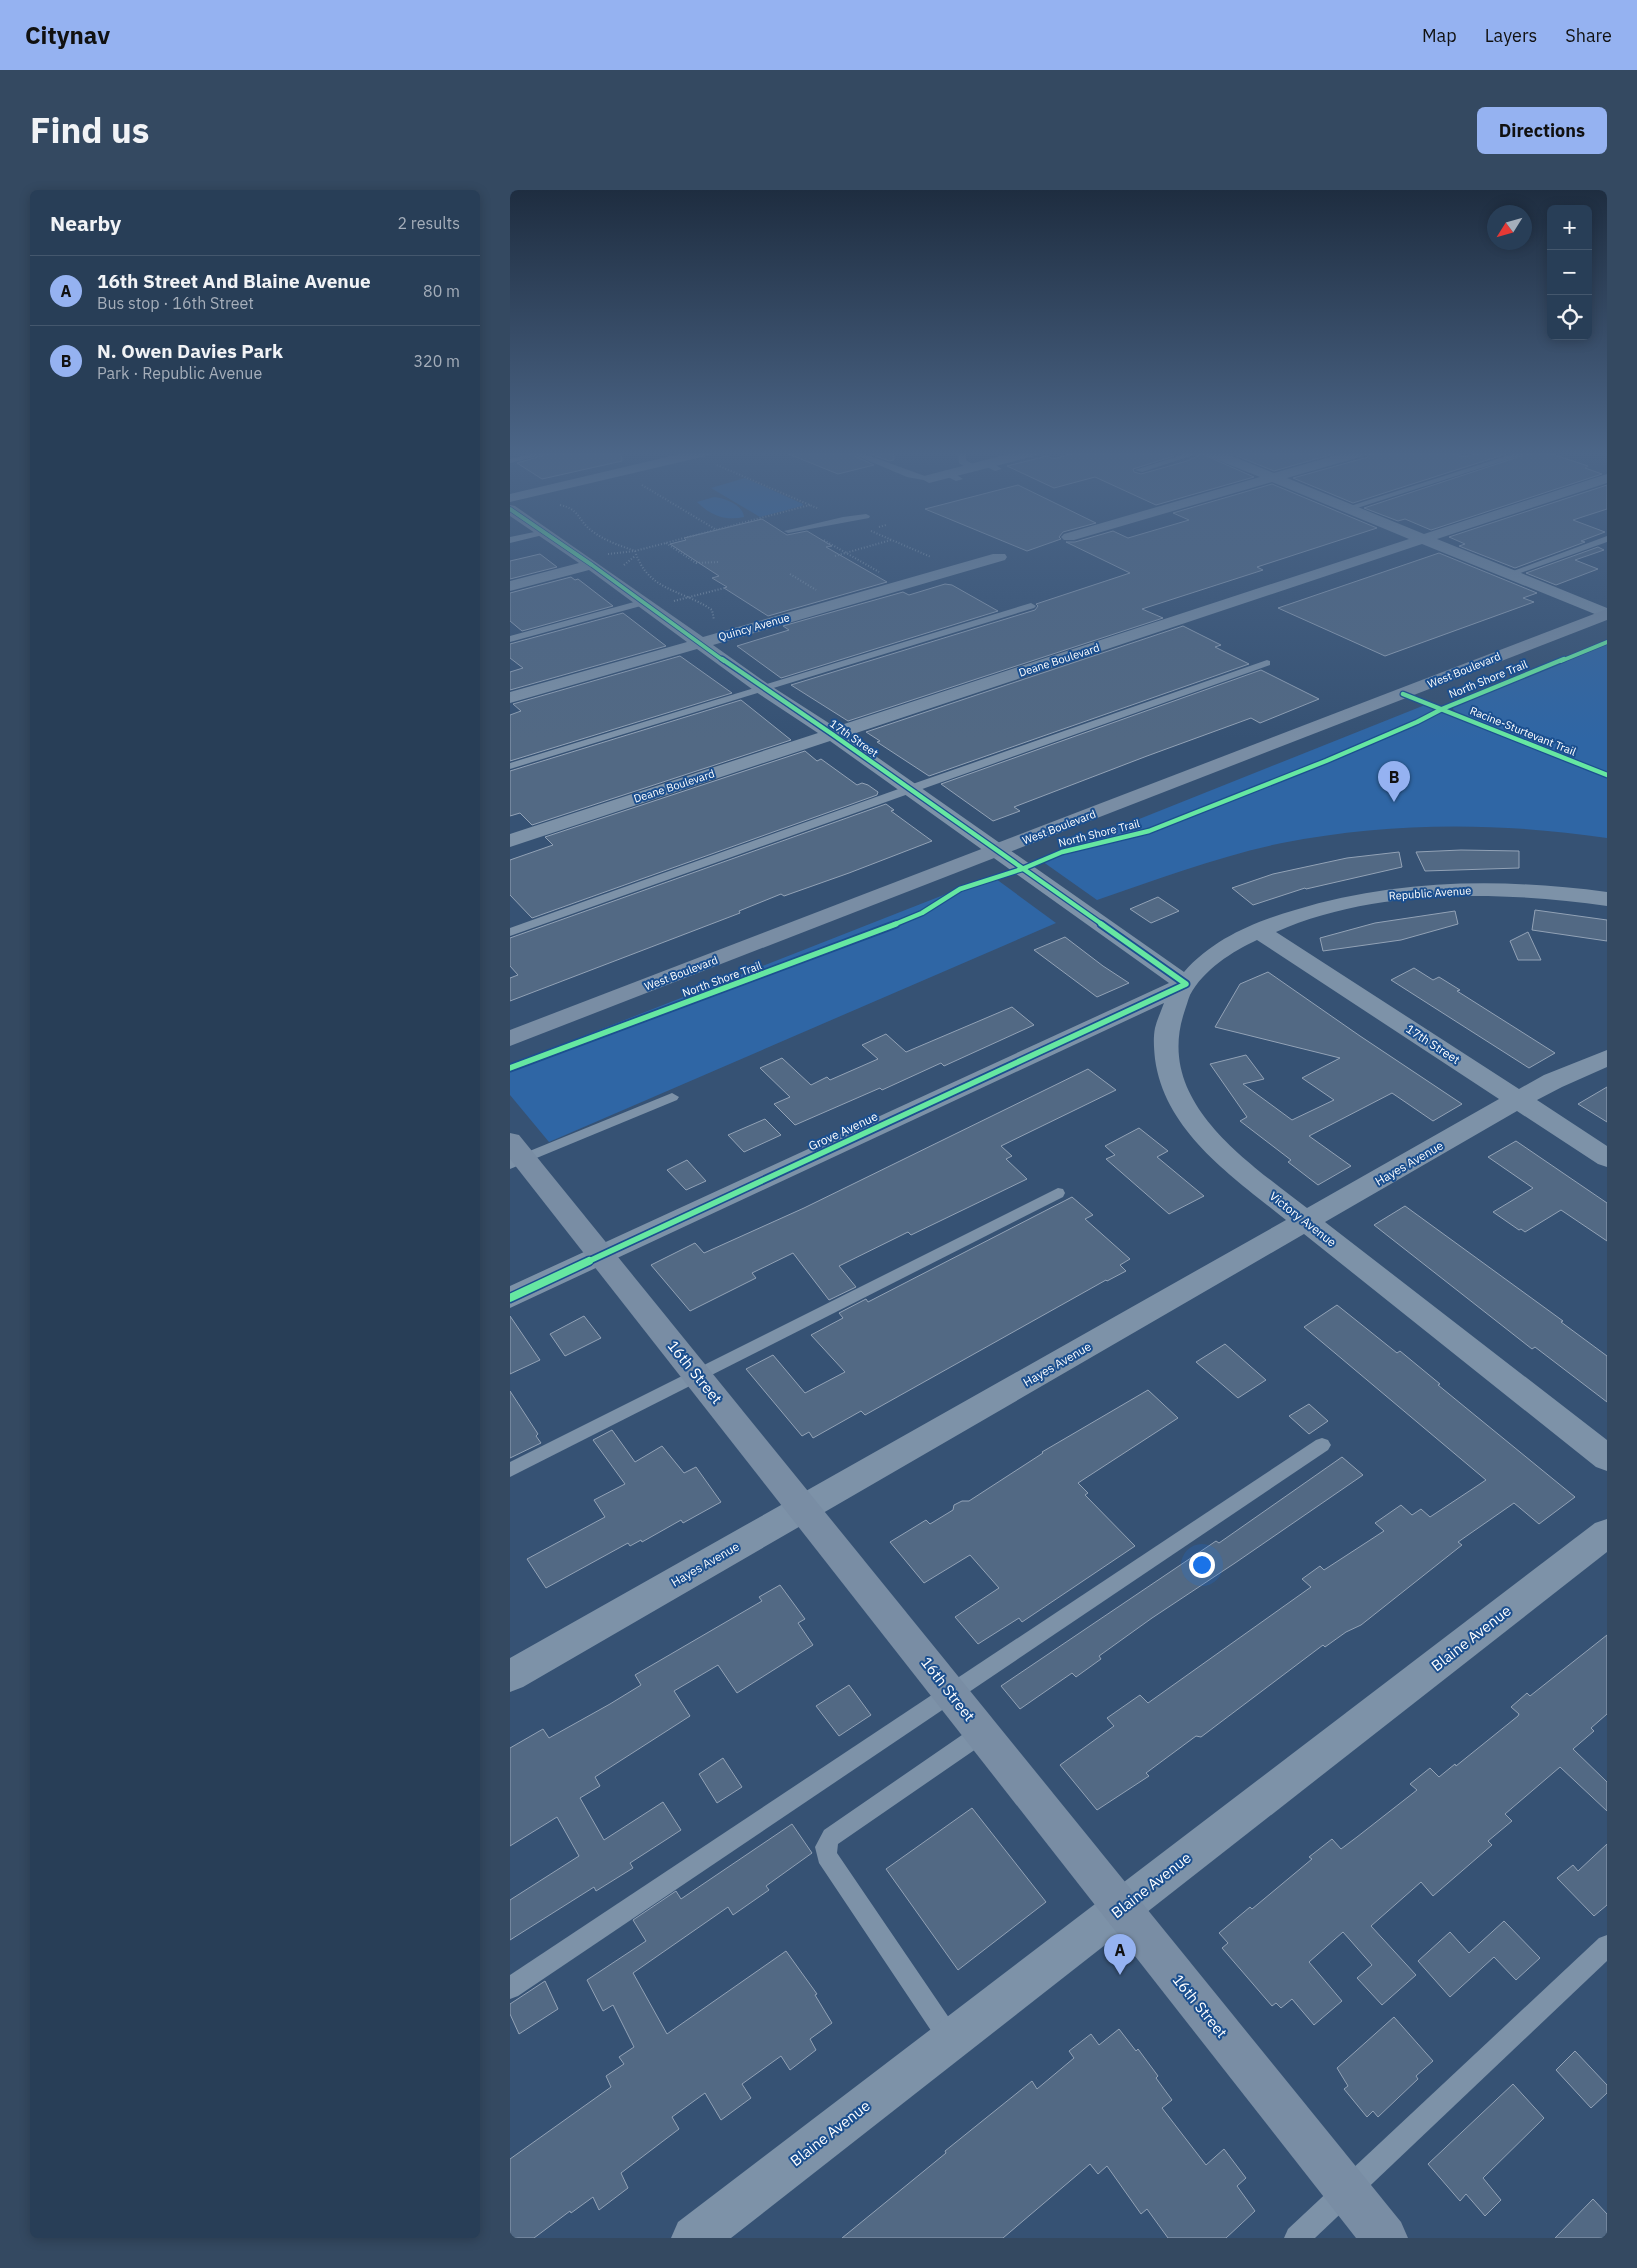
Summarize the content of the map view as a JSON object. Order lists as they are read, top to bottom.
{
  "streets": {
    "street": [
      "Quincy Avenue",
      "Deane Boulevard",
      "West Boulevard",
      "17th Street",
      "Republic Avenue",
      "Grove Avenue",
      "Hayes Avenue",
      "Victory Avenue",
      "16th Street",
      "Blaine Avenue"
    ],
    "cycle path": ["North Shore Trail", "Racine-Sturtevant Trail"]
  },
  "crossings": [
    ["Quincy Avenue", "17th Street"],
    ["Deane Boulevard", "17th Street"],
    ["West Boulevard", "17th Street"],
    ["17th Street", "Republic Avenue"],
    ["17th Street", "Grove Avenue"],
    ["17th Street", "Hayes Avenue"],
    ["17th Street", "Victory Avenue"],
    ["Republic Avenue", "Victory Avenue"],
    ["Grove Avenue", "Victory Avenue"],
    ["Grove Avenue", "16th Street"],
    ["Hayes Avenue", "Victory Avenue"],
    ["Hayes Avenue", "16th Street"],
    ["16th Street", "Blaine Avenue"]
  ],
  "north": "bottom left",
  "page": {
    "header": "Citynav",
    "nav": ["Map", "Layers", "Share"],
    "title": "Find us",
    "buttons": "Directions",
    "heading": ["Nearby", "2 results"],
    "map_buttons": ["+", "−"],
    "list": [
      {
        "mark": "A",
        "name": "16th Street And Blaine Avenue",
        "note": "Bus stop · 16th Street",
        "value": "80 m"
      },
      {
        "mark": "B",
        "name": "N. Owen Davies Park",
        "note": "Park · Republic Avenue",
        "value": "320 m"
      }
    ],
    "pins": ["B", "A"]
  }
}
